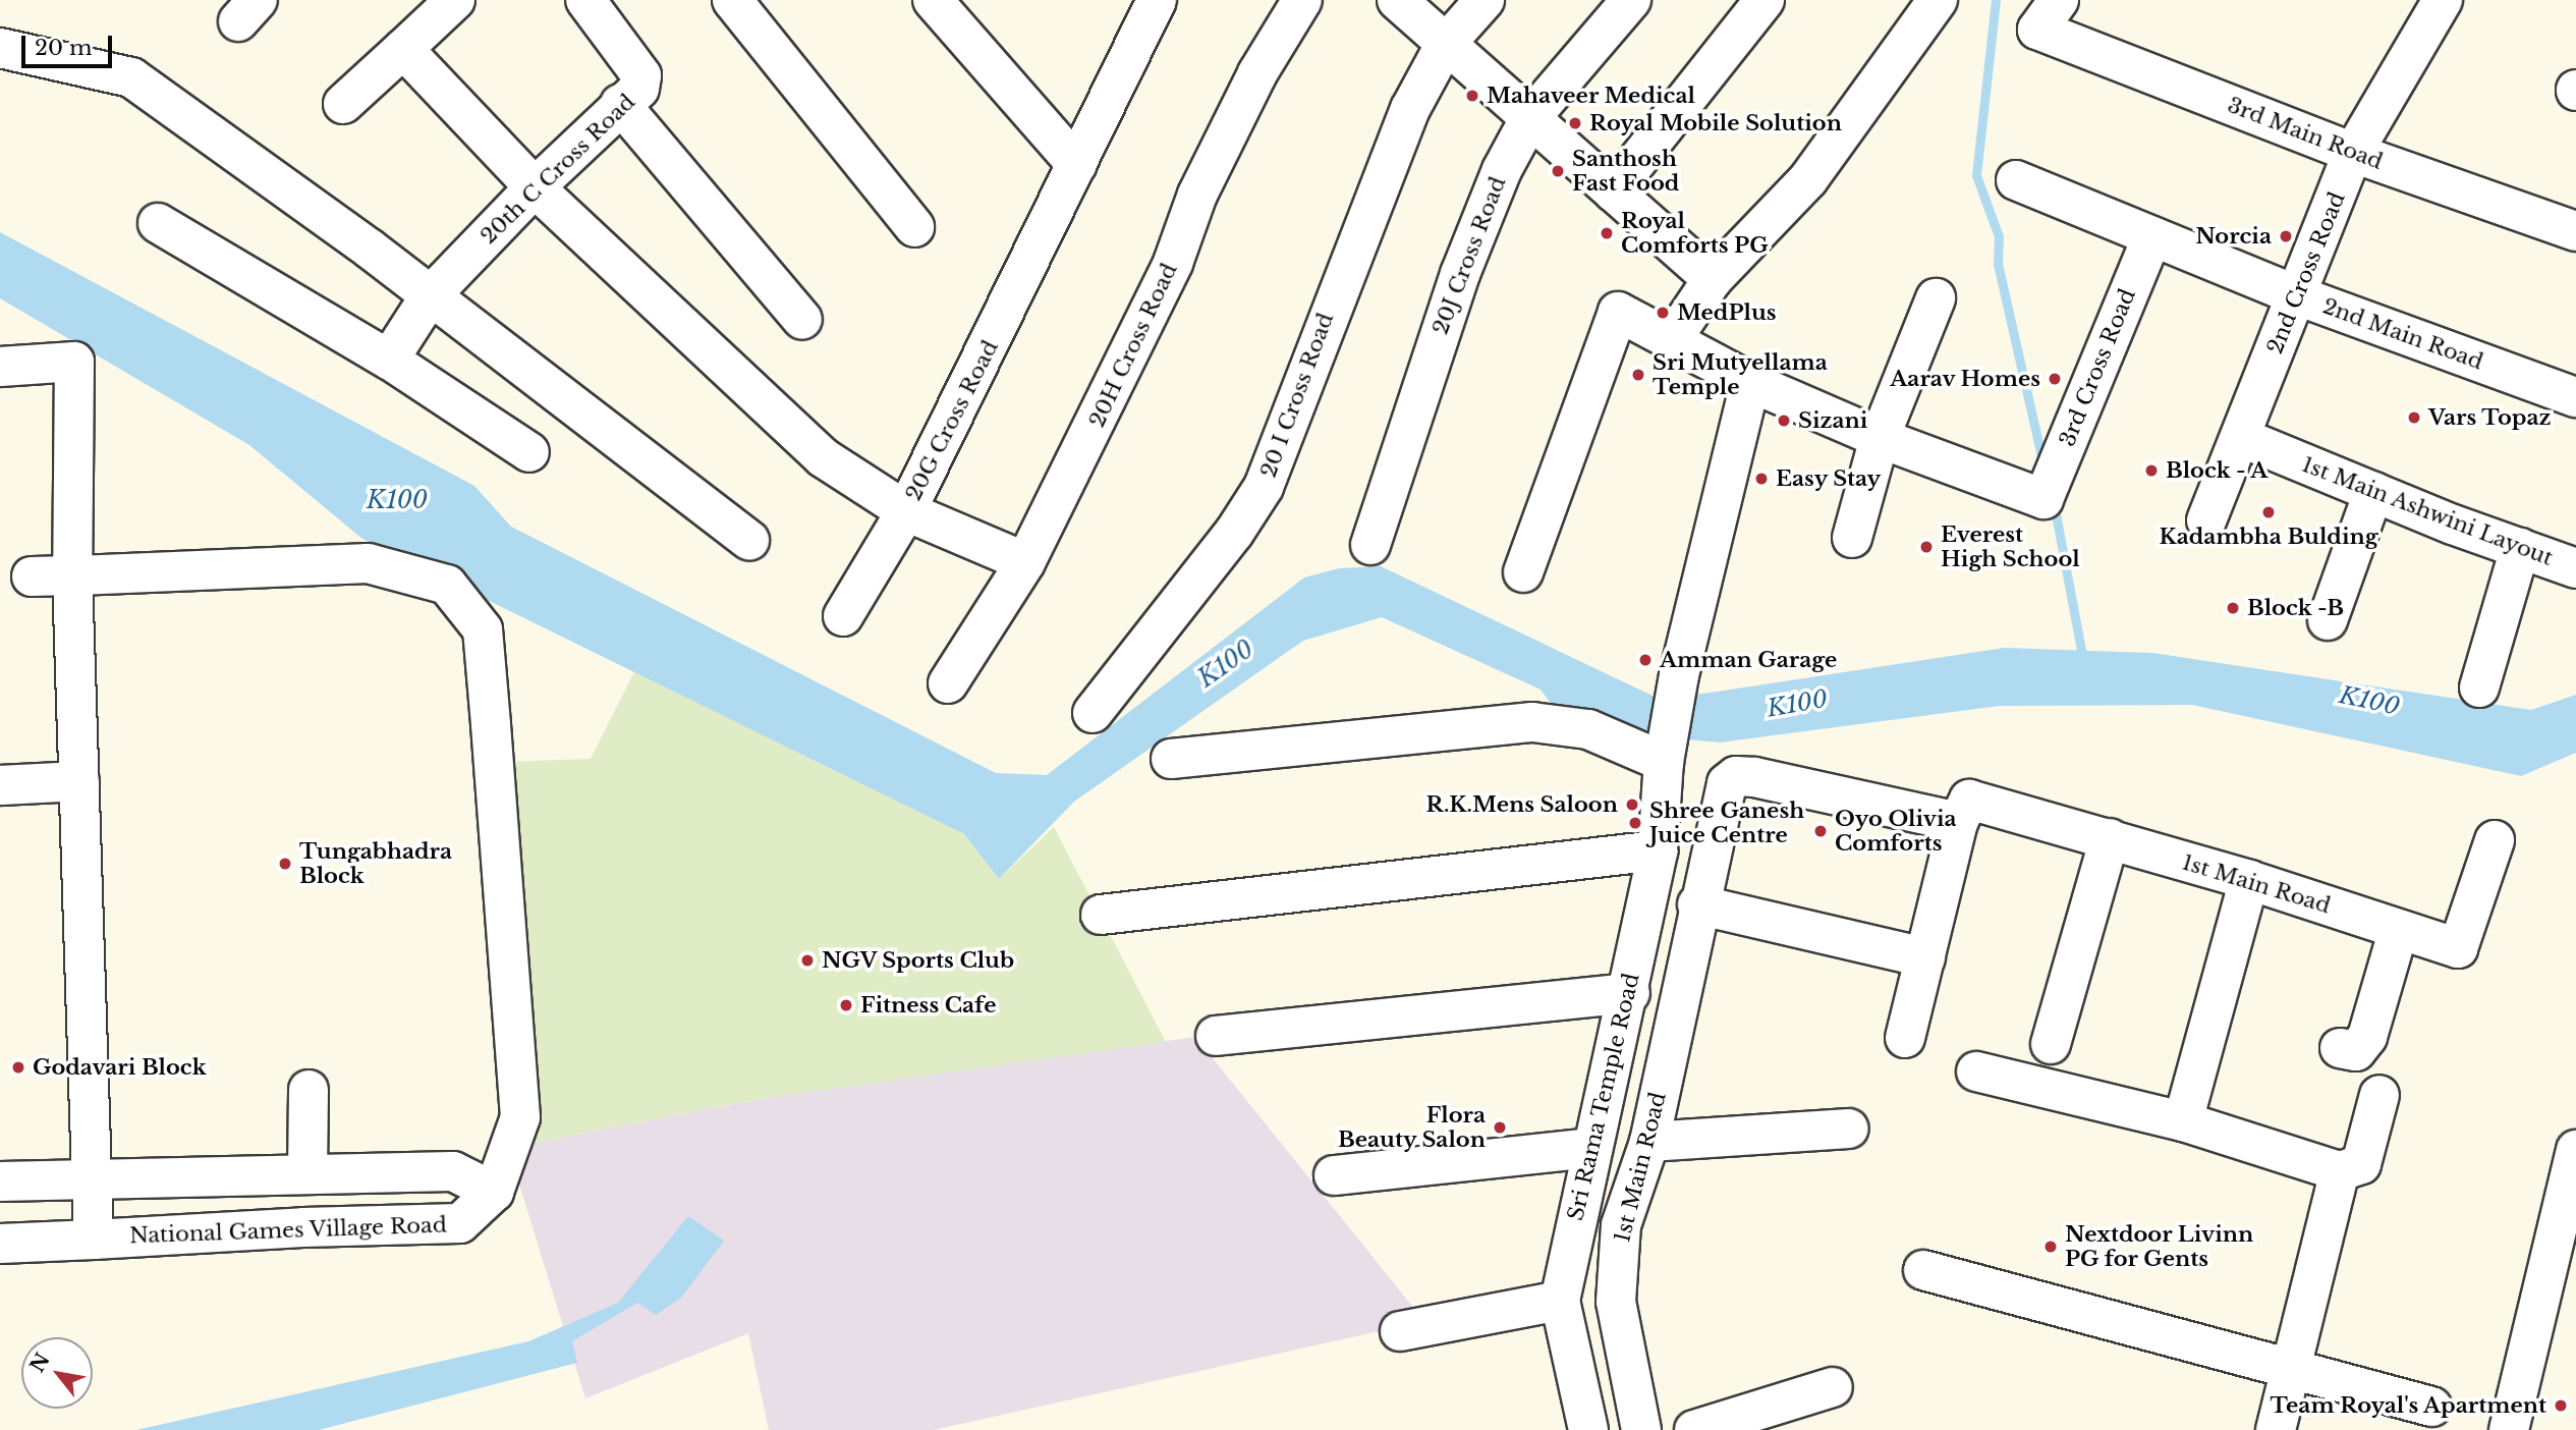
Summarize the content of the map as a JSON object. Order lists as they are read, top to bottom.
{
  "streets": {
    "street": [
      "3rd Main Road",
      "20th C Cross Road",
      "20J Cross Road",
      "2nd Cross Road",
      "2nd Main Road",
      "20H Cross Road",
      "3rd Cross Road",
      "20 I Cross Road",
      "20G Cross Road",
      "1st Main Ashwini Layout",
      "1st Main Road",
      "Sri Rama Temple Road",
      "National Games Village Road"
    ]
  },
  "crossings": [
    ["3rd Main Road", "2nd Cross Road"],
    ["20th C Cross Road", "20G Cross Road"],
    ["2nd Cross Road", "2nd Main Road"],
    ["2nd Cross Road", "1st Main Ashwini Layout"],
    ["2nd Main Road", "3rd Cross Road"]
  ],
  "water": ["K100"],
  "places": [
    "Mahaveer Medical",
    "Royal Mobile Solution",
    "Santhosh Fast Food",
    "Royal Comforts PG",
    "Norcia",
    "MedPlus",
    "Sri Mutyellama Temple",
    "Aarav Homes",
    "Vars Topaz",
    "Sizani",
    "Block - A",
    "Easy Stay",
    "Kadambha Bulding",
    "Everest High School",
    "Block -B",
    "Amman Garage",
    "R.K.Mens Saloon",
    "Shree Ganesh Juice Centre",
    "Oyo Olivia Comforts",
    "Tungabhadra Block",
    "NGV Sports Club",
    "Fitness Cafe",
    "Godavari Block",
    "Flora Beauty Salon",
    "Nextdoor Livinn PG for Gents",
    "Team Royal's Apartment"
  ],
  "scale_bar": "20 m",
  "north": "top left"
}
